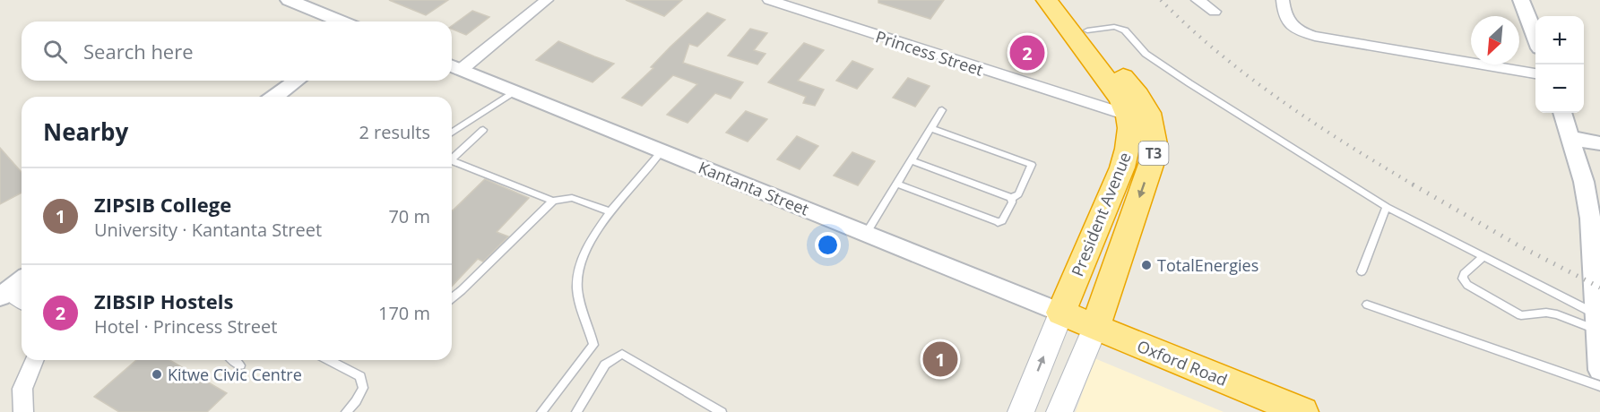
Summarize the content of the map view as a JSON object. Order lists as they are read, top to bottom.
{
  "streets": {
    "highway": ["T3", "President Avenue", "Oxford Road"],
    "street": ["Princess Street", "Kantanta Street"]
  },
  "crossings": [
    ["Princess Street", "President Avenue"],
    ["Kantanta Street", "President Avenue"],
    ["Kantanta Street", "Oxford Road"],
    ["President Avenue", "Oxford Road"]
  ],
  "places": ["TotalEnergies", "Kitwe Civic Centre"],
  "north": "bottom left",
  "page": {
    "map_buttons": ["+", "−"],
    "search": "Search here",
    "pins": ["2", "1"],
    "heading": ["Nearby", "2 results"],
    "list": [
      {
        "mark": "1",
        "name": "ZIPSIB College",
        "note": "University · Kantanta Street",
        "value": "70 m"
      },
      {
        "mark": "2",
        "name": "ZIBSIP Hostels",
        "note": "Hotel · Princess Street",
        "value": "170 m"
      }
    ]
  }
}
